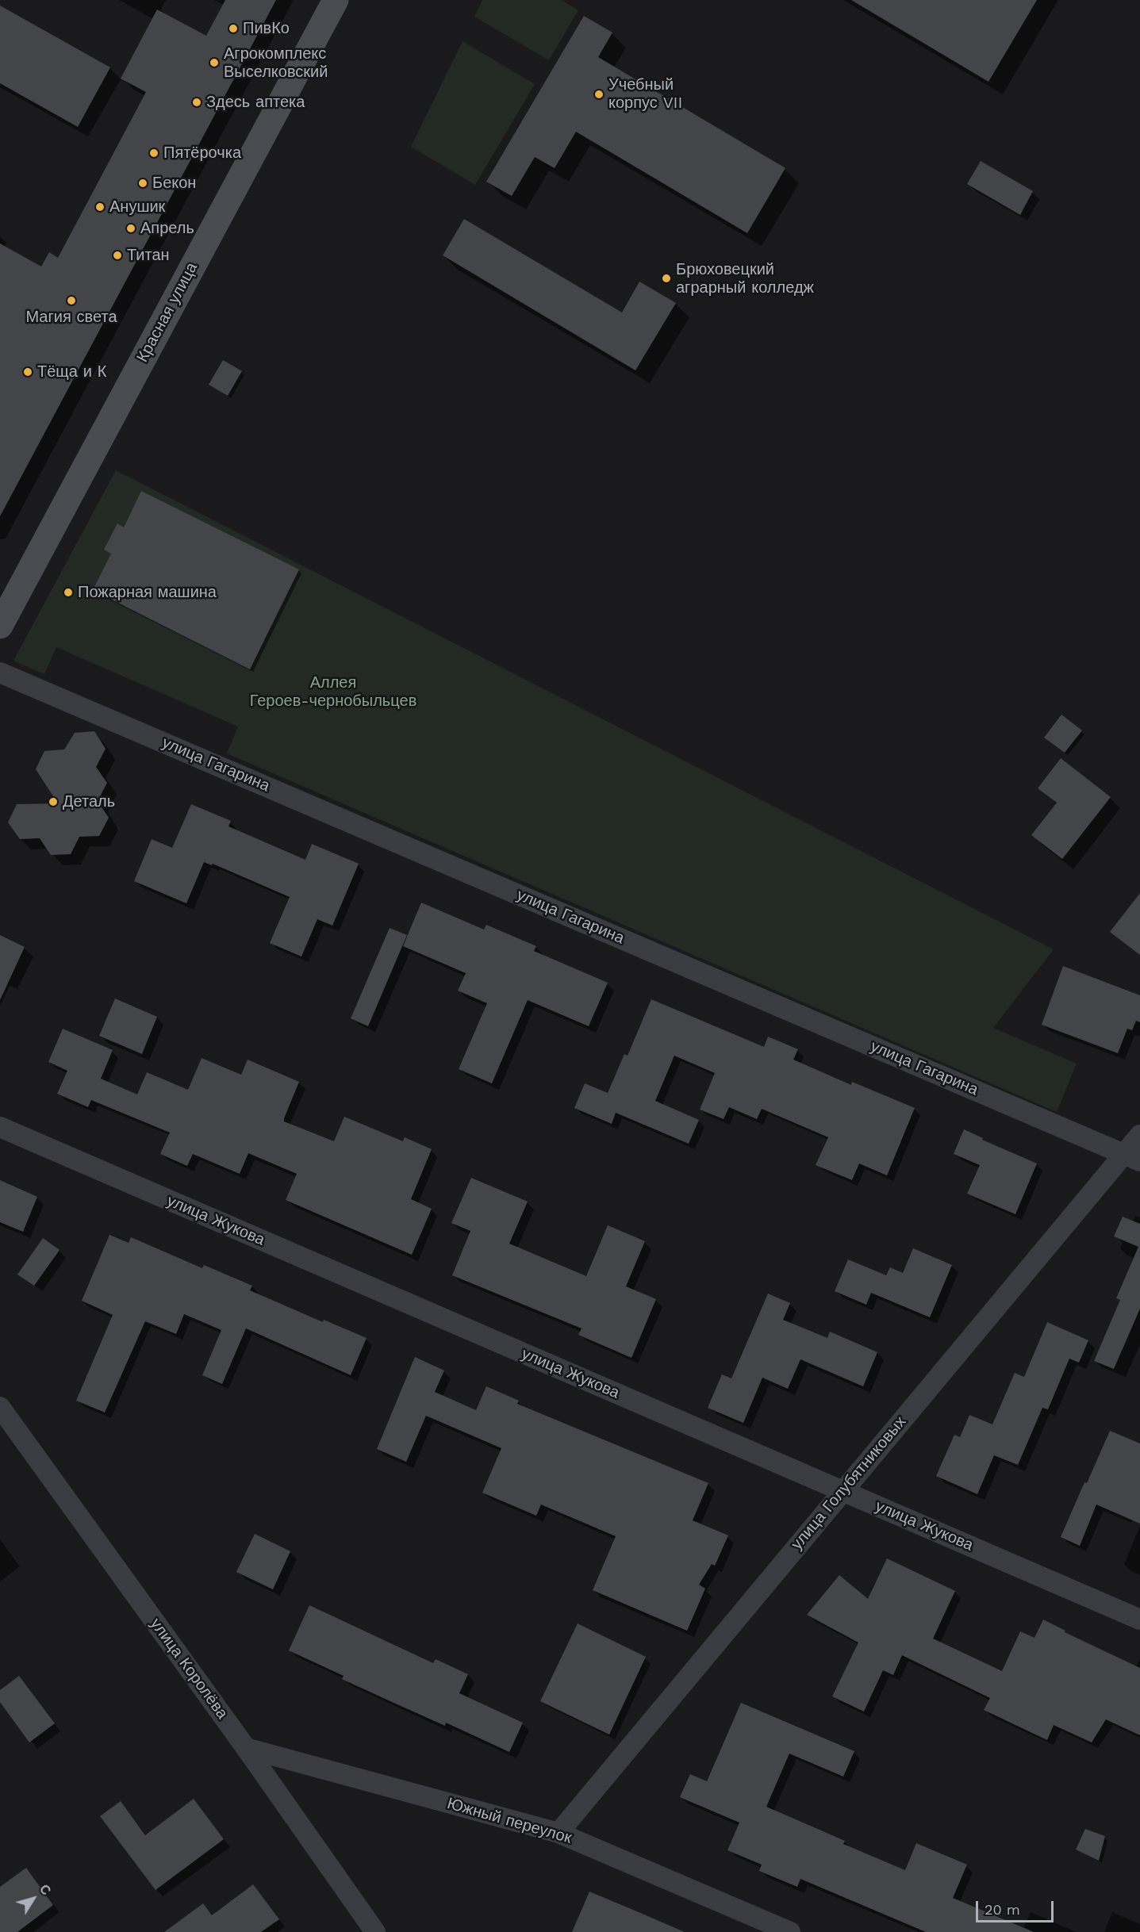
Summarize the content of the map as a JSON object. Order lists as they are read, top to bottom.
{
  "streets": {
    "street": [
      "Красная улица",
      "улица Гагарина",
      "улица Жукова",
      "улица Голубятниковых",
      "улица Королёва",
      "Южный переулок"
    ]
  },
  "crossings": [
    ["улица Гагарина", "улица Голубятниковых"],
    ["улица Жукова", "улица Голубятниковых"],
    ["улица Голубятниковых", "Южный переулок"],
    ["улица Королёва", "Южный переулок"]
  ],
  "parks": ["Аллея Героев-чернобыльцев"],
  "places": [
    "ПивКо",
    "Агрокомплекс Выселковский",
    "Учебный корпус VII",
    "Здесь аптека",
    "Пятёрочка",
    "Бекон",
    "Анушик",
    "Апрель",
    "Титан",
    "Брюховецкий аграрный колледж",
    "Магия света",
    "Тёща и К",
    "Пожарная машина",
    "Деталь"
  ],
  "scale_bar": "20 m",
  "north": "top right"
}
